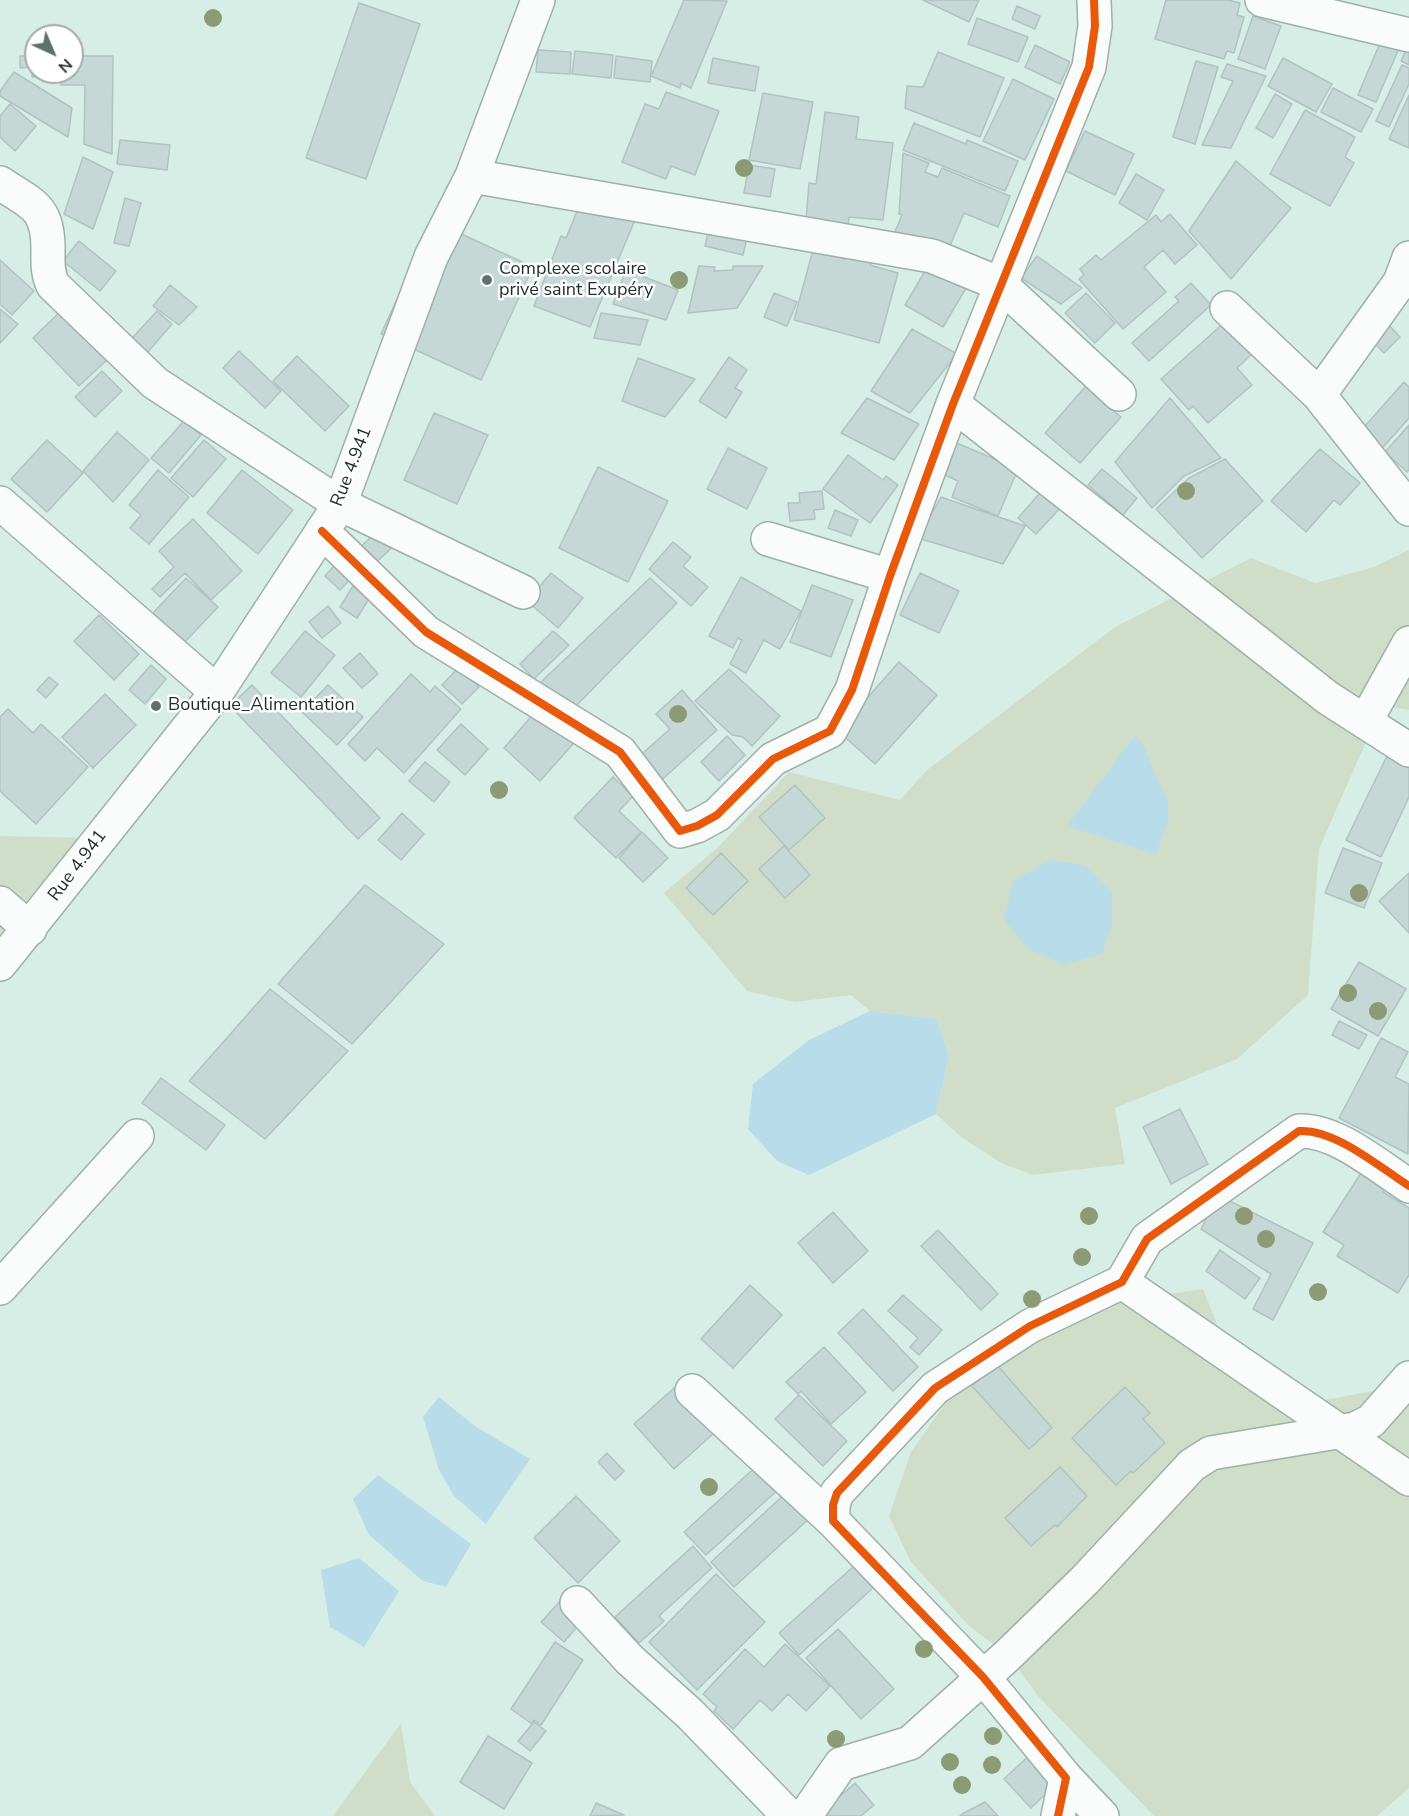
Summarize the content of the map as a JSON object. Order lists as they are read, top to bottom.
{
  "streets": {
    "street": ["Rue 4.941"]
  },
  "places": ["Complexe scolaire privé saint Exupéry", "Boutique_Alimentation"],
  "north": "bottom right"
}
